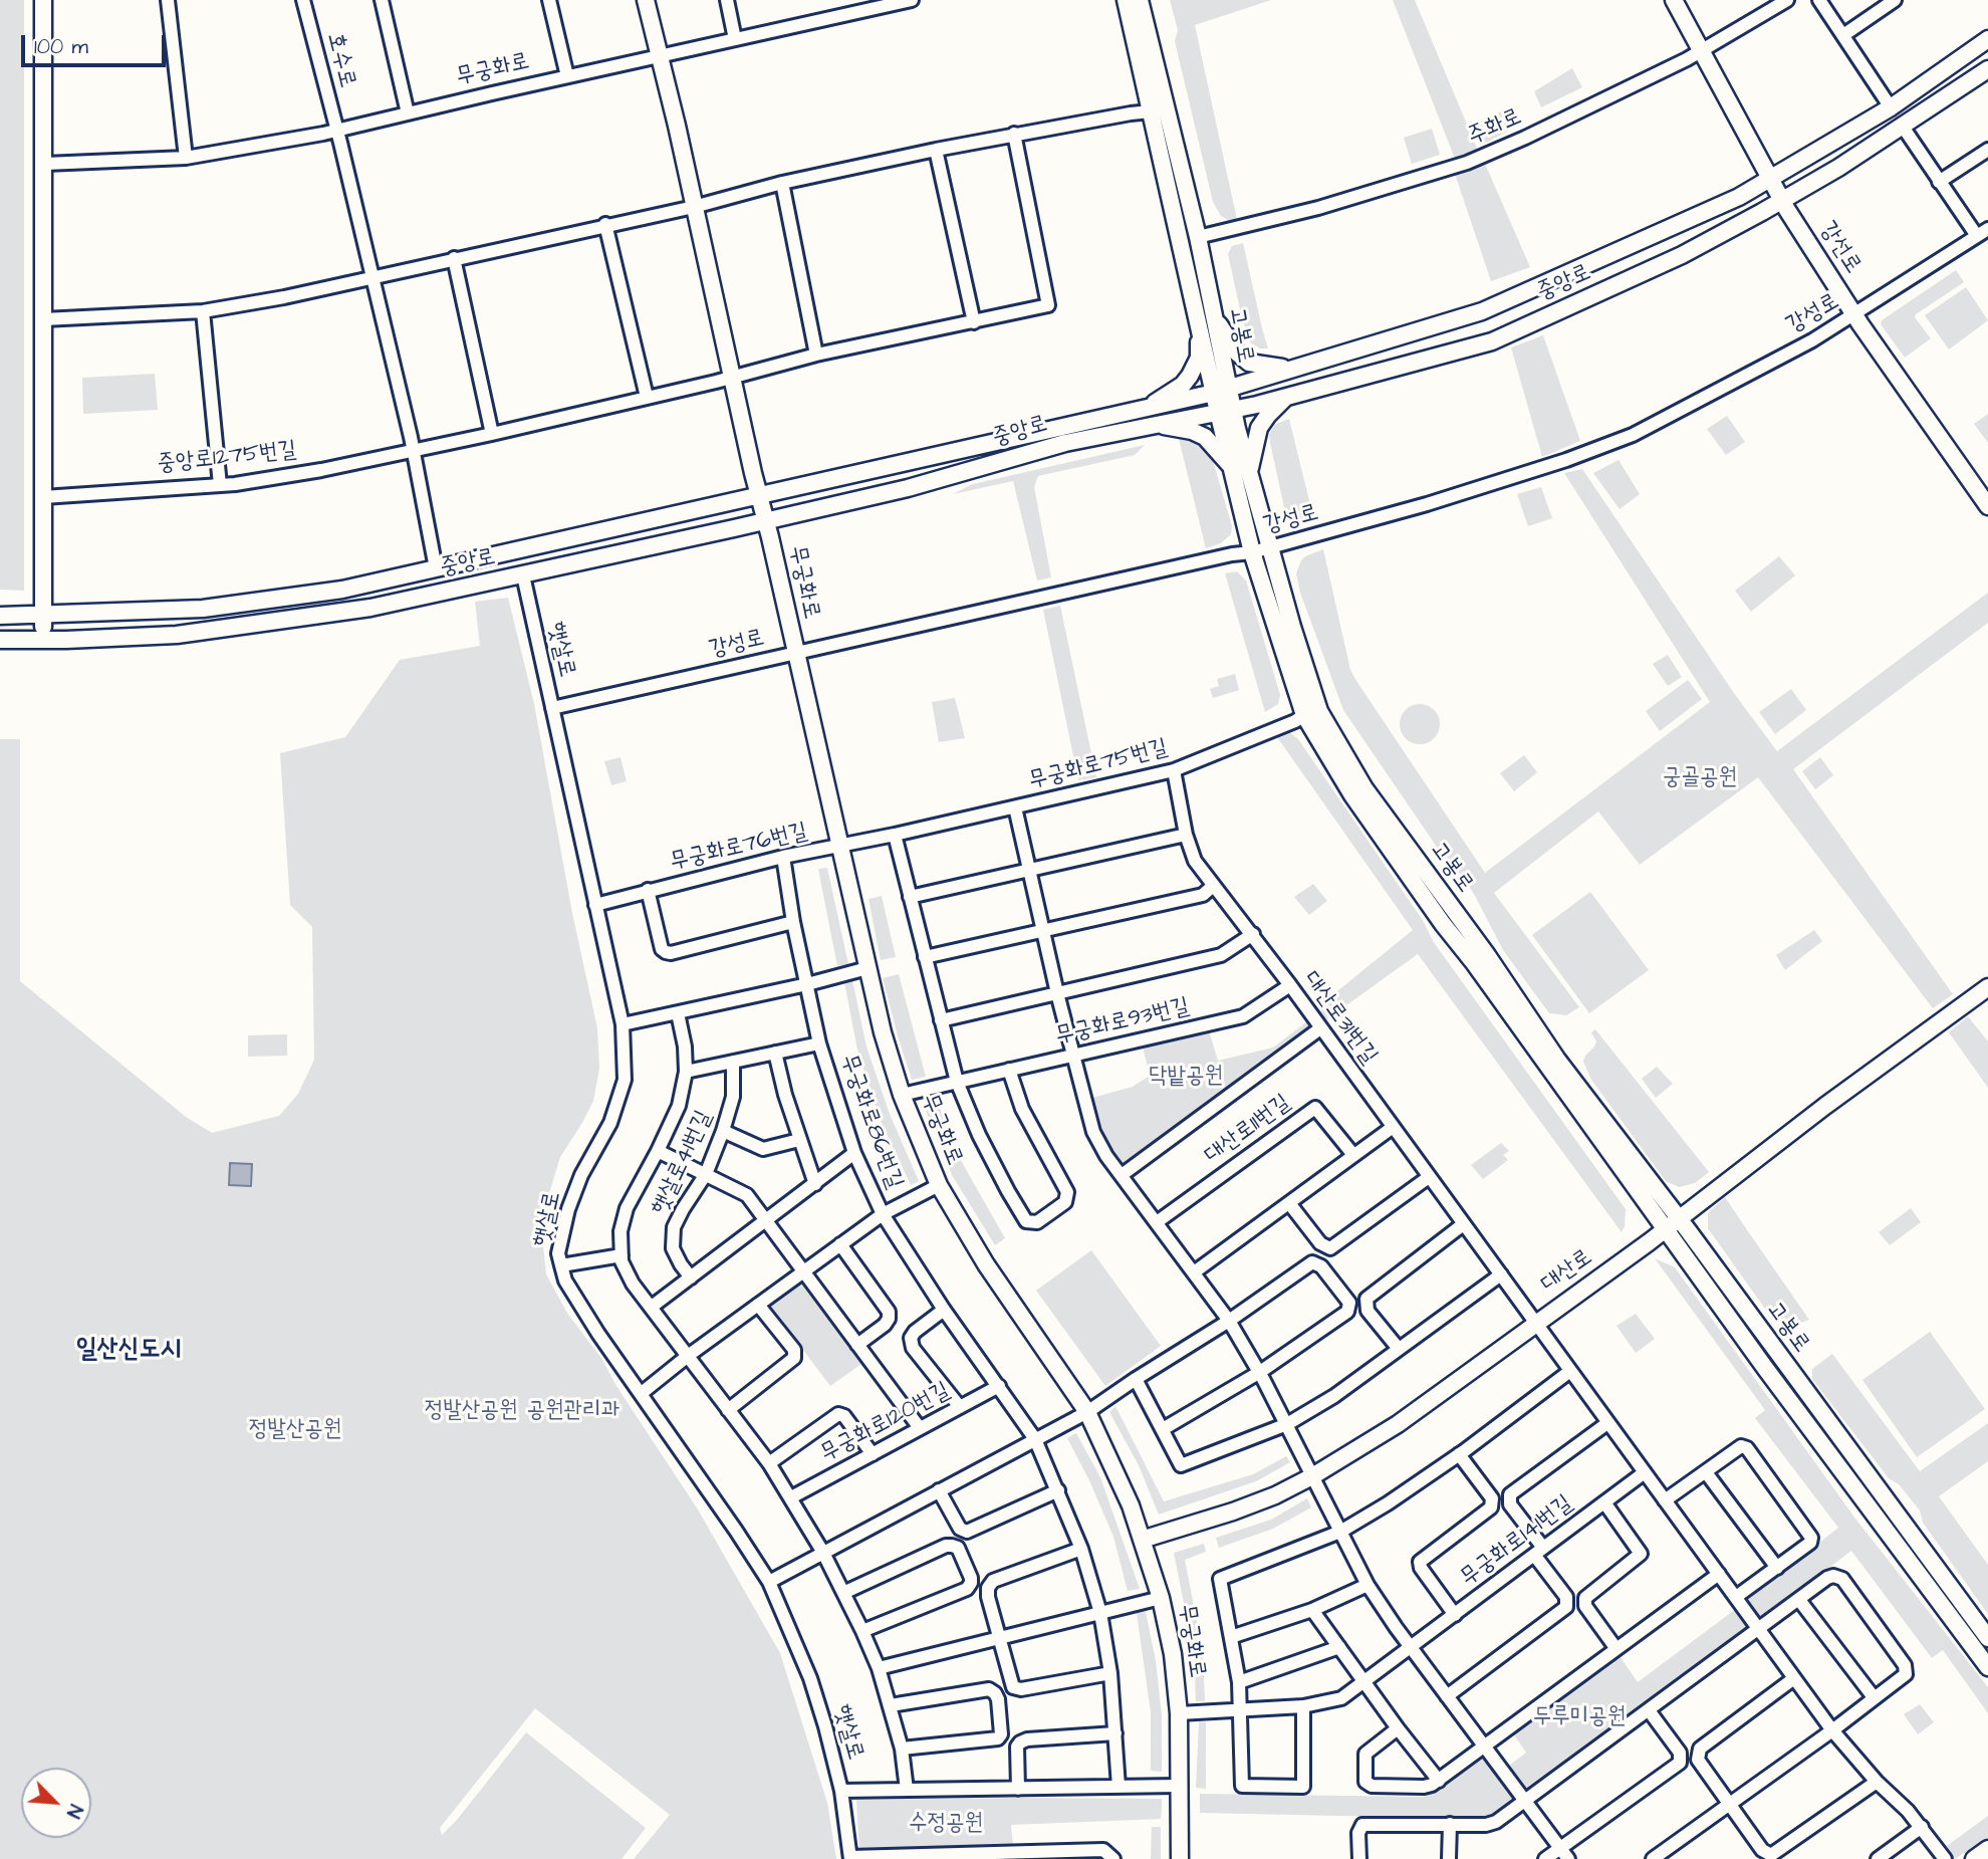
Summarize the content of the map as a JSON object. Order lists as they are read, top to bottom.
{
  "streets": {
    "main road": [
      "무궁화로",
      "강선로",
      "중앙로",
      "고봉로",
      "대산로"
    ],
    "street": [
      "호수로",
      "주화로",
      "강성로",
      "중앙로1275번길",
      "햇살로",
      "무궁화로75번길",
      "무궁화로76번길",
      "대산로31번길",
      "무궁화로93번길",
      "무궁화로86번길",
      "대산로11번길",
      "햇살로41번길",
      "무궁화로120번길",
      "무궁화로141번길"
    ]
  },
  "crossings": [
    ["호수로", "무궁화로"],
    ["호수로", "중앙로"],
    ["무궁화로", "중앙로"],
    ["무궁화로", "강성로"],
    ["무궁화로", "무궁화로75번길"],
    ["무궁화로", "무궁화로76번길"],
    ["무궁화로", "무궁화로93번길"],
    ["무궁화로", "대산로"],
    ["무궁화로", "무궁화로141번길"],
    ["주화로", "강선로"],
    ["주화로", "고봉로"],
    ["강선로", "중앙로"],
    ["강선로", "강성로"],
    ["중앙로", "고봉로"],
    ["중앙로", "중앙로1275번길"],
    ["중앙로", "햇살로"],
    ["강성로", "고봉로"],
    ["강성로", "햇살로"],
    ["고봉로", "무궁화로75번길"],
    ["고봉로", "대산로"],
    ["햇살로", "무궁화로76번길"],
    ["무궁화로75번길", "무궁화로76번길"],
    ["무궁화로75번길", "대산로31번길"],
    ["무궁화로76번길", "무궁화로86번길"],
    ["대산로31번길", "무궁화로93번길"],
    ["대산로31번길", "대산로11번길"],
    ["대산로31번길", "대산로"],
    ["대산로31번길", "무궁화로141번길"],
    ["무궁화로86번길", "햇살로41번길"]
  ],
  "districts": ["일산신도시"],
  "parks": [
    "궁골공원",
    "닥밭공원",
    "정발산공원 공원관리과",
    "정발산공원",
    "두루미공원",
    "수정공원"
  ],
  "scale_bar": "100 m",
  "north": "bottom right"
}
